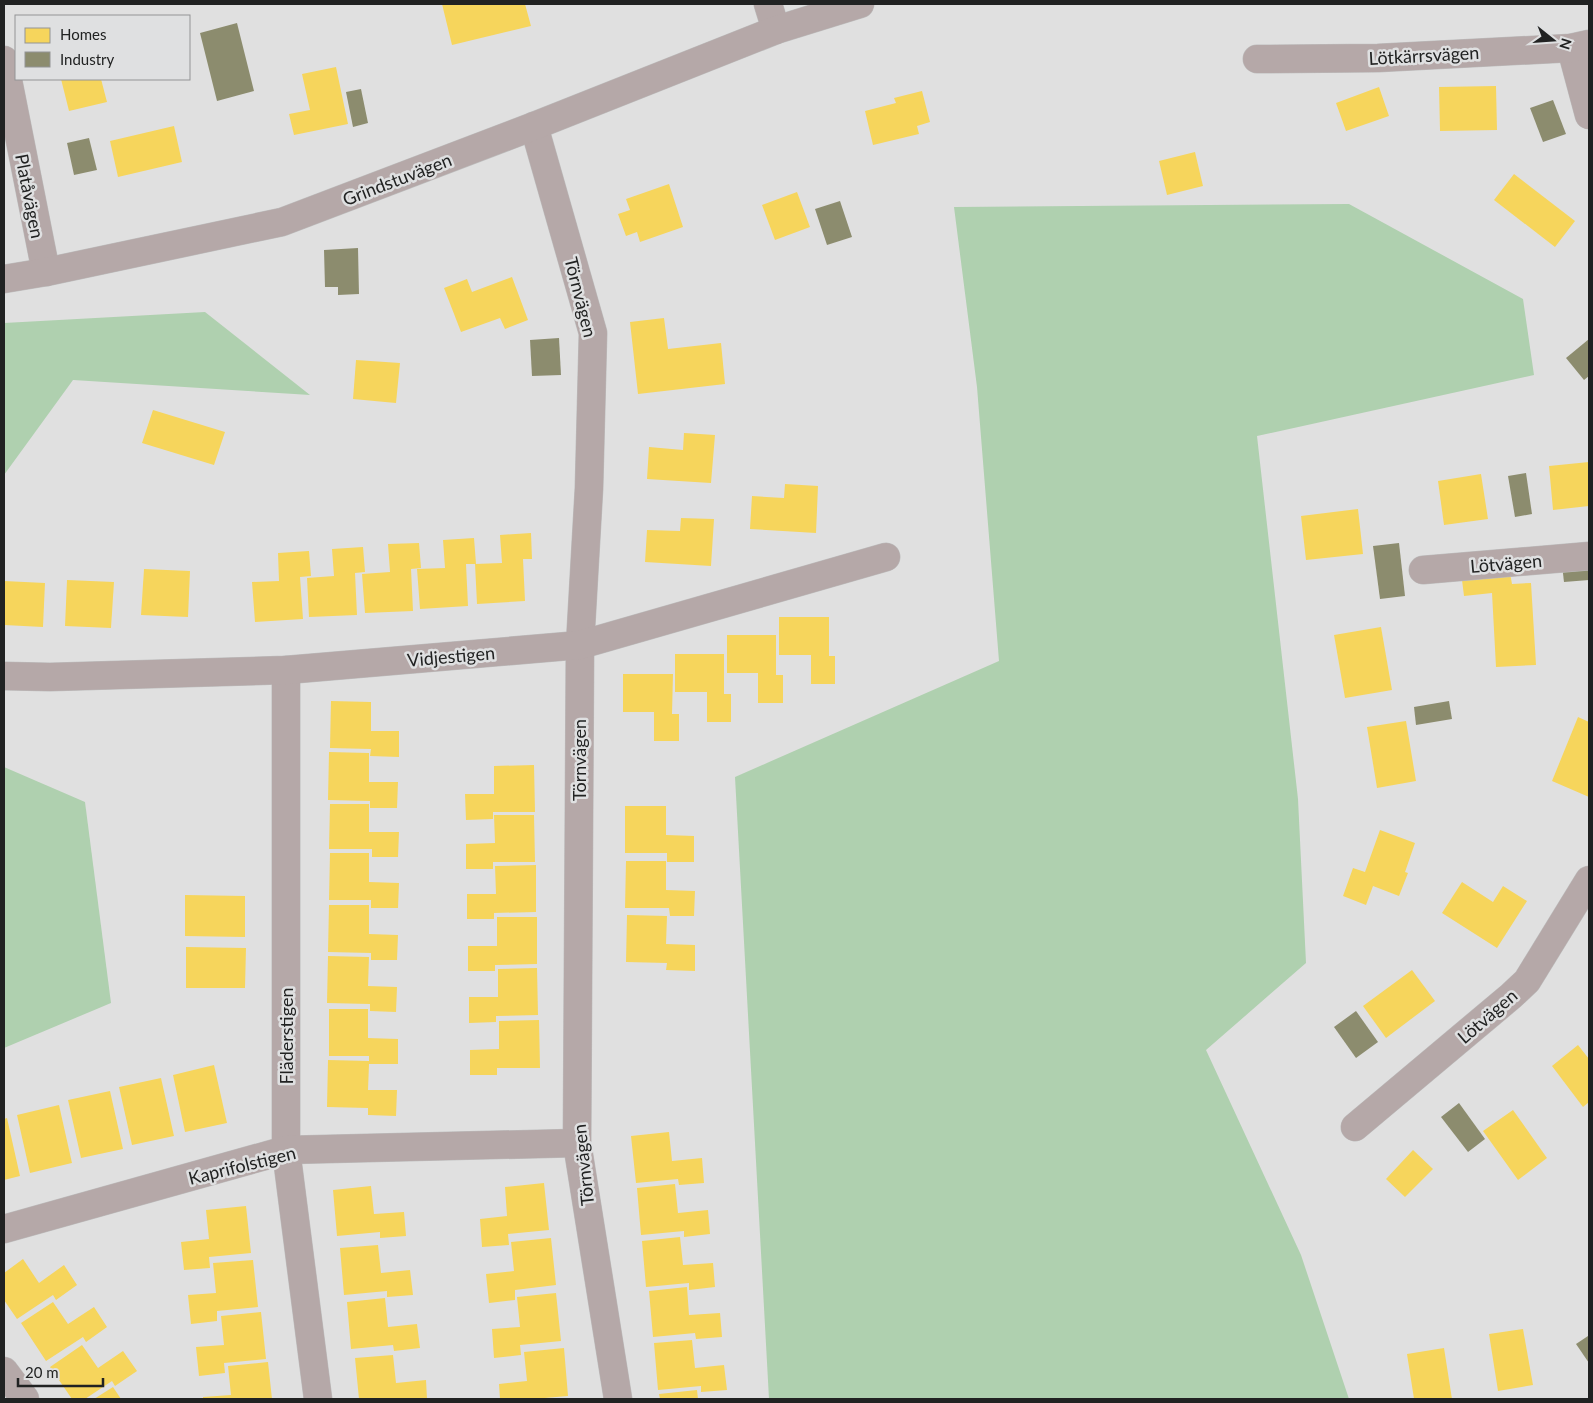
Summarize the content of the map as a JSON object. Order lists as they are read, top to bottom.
{
  "streets": {
    "street": [
      "Lötkärrsvägen",
      "Grindstuvägen",
      "Platåvägen",
      "Törnvägen",
      "Lötvägen",
      "Vidjestigen",
      "Fläderstigen",
      "Kaprifolstigen"
    ]
  },
  "crossings": [
    ["Grindstuvägen", "Platåvägen"],
    ["Grindstuvägen", "Törnvägen"],
    ["Törnvägen", "Vidjestigen"],
    ["Törnvägen", "Kaprifolstigen"],
    ["Vidjestigen", "Fläderstigen"],
    ["Fläderstigen", "Kaprifolstigen"]
  ],
  "legend": ["Homes", "Industry"],
  "scale_bar": "20 m",
  "north": "right"
}
